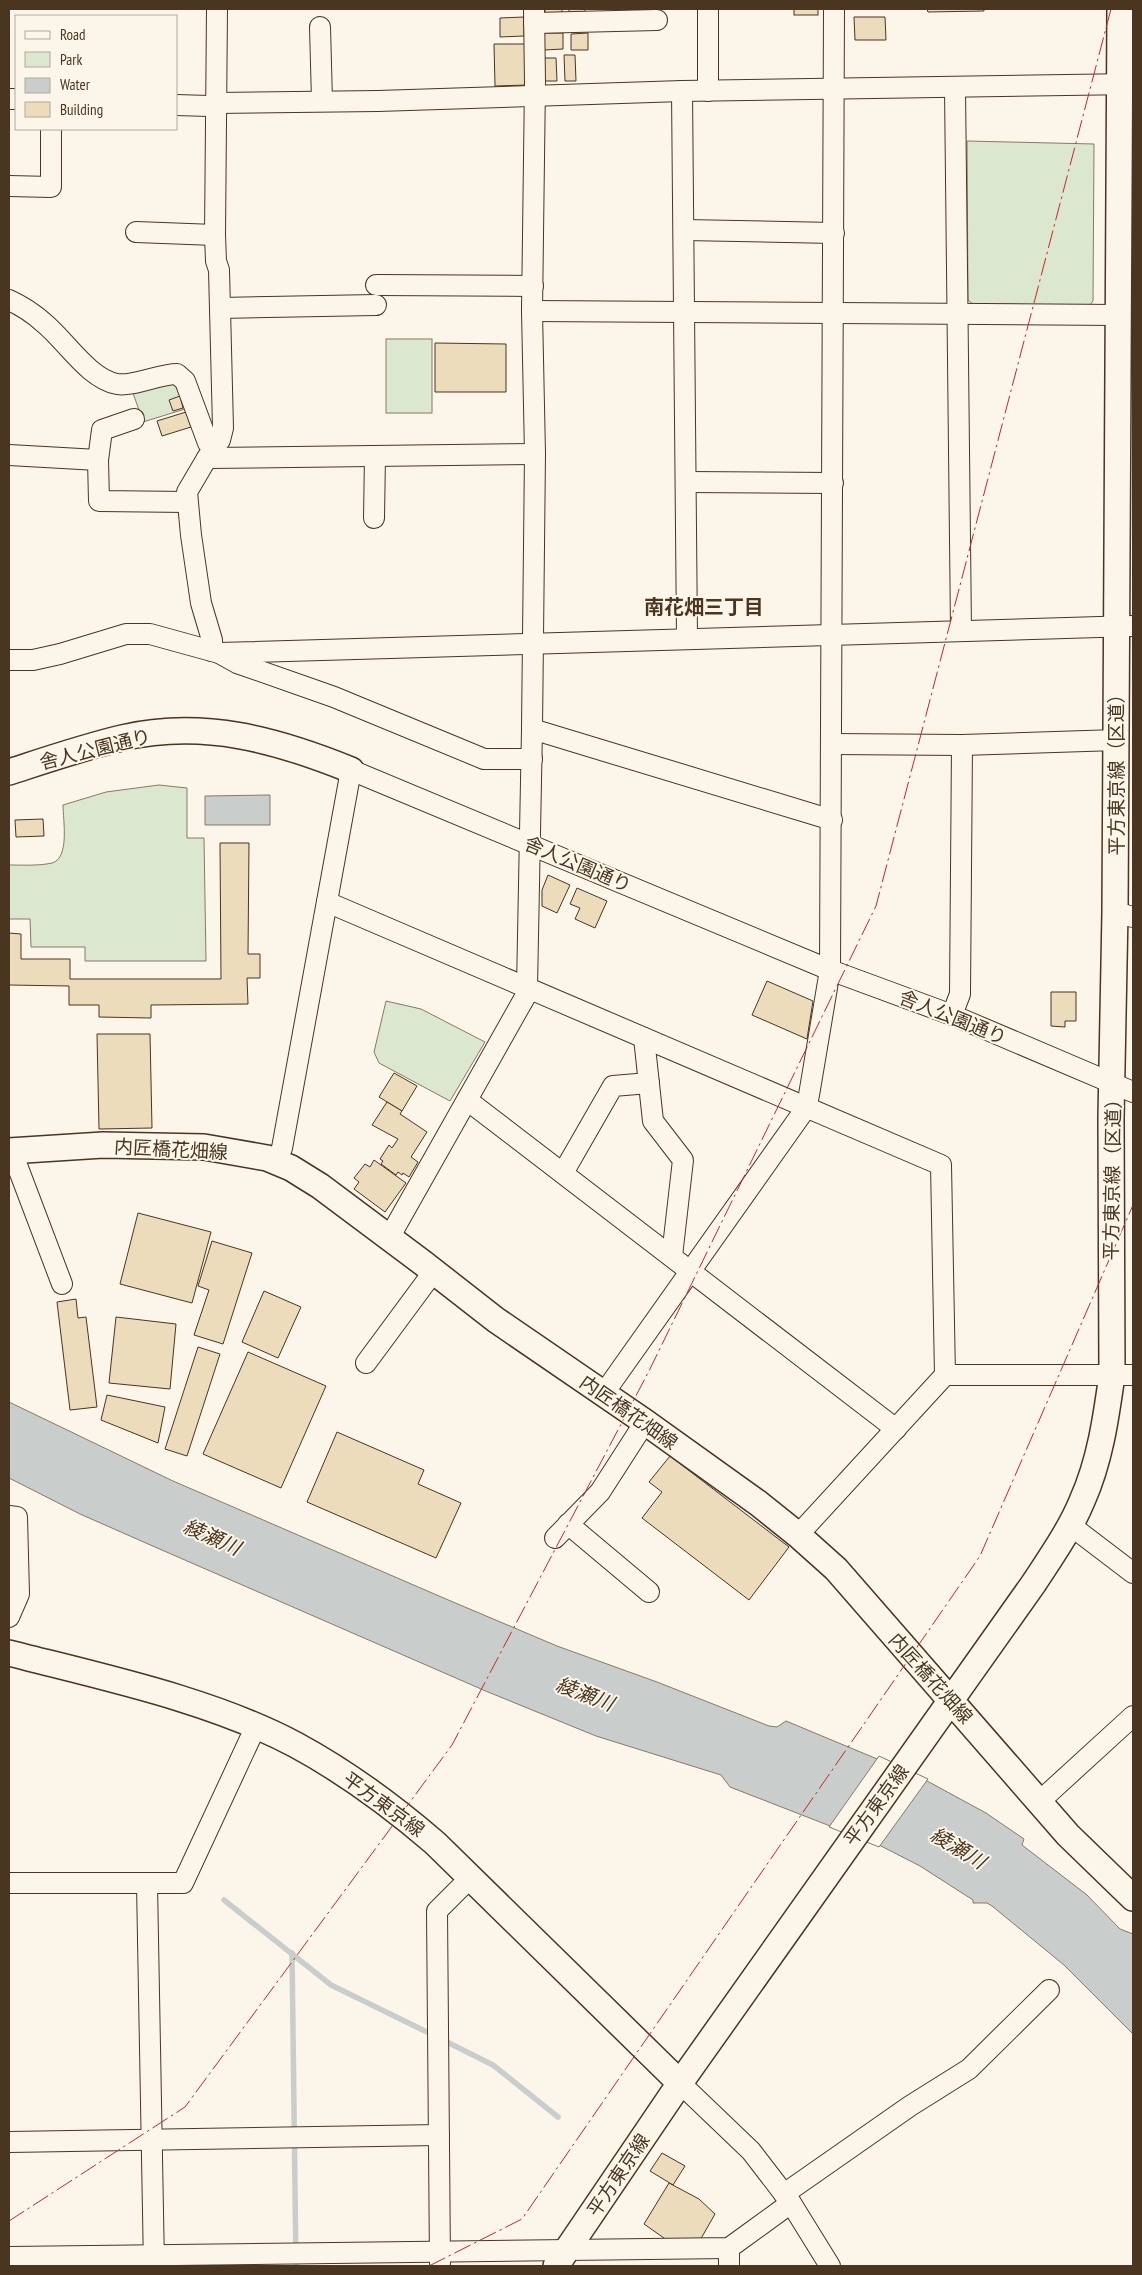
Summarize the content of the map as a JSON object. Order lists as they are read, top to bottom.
{
  "streets": {
    "main road": [
      "舎人公園通り",
      "平方東京線（区道）",
      "内匠橋花畑線",
      "平方東京線"
    ]
  },
  "crossings": [
    ["舎人公園通り", "平方東京線（区道）"],
    ["平方東京線（区道）", "平方東京線"],
    ["内匠橋花畑線", "平方東京線"]
  ],
  "districts": ["南花畑三丁目"],
  "water": ["綾瀬川"],
  "legend": [
    "Road",
    "Park",
    "Water",
    "Building"
  ]
}
